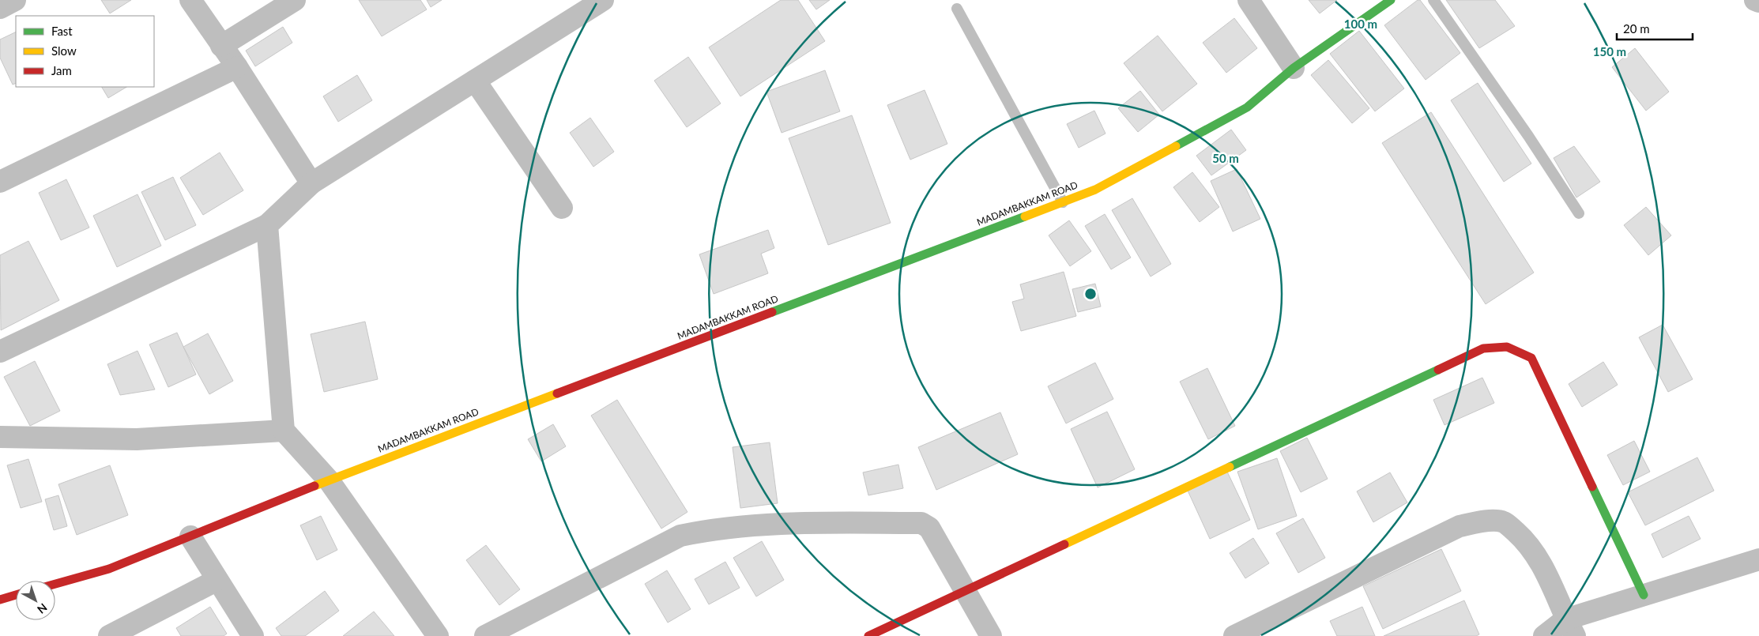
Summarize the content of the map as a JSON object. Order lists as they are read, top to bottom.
{
  "streets": {
    "street": ["MADAMBAKKAM ROAD"]
  },
  "legend": ["Fast", "Slow", "Jam"],
  "scale_bar": "20 m",
  "north": "bottom right",
  "rings": ["100 m", "150 m", "50 m"]
}
